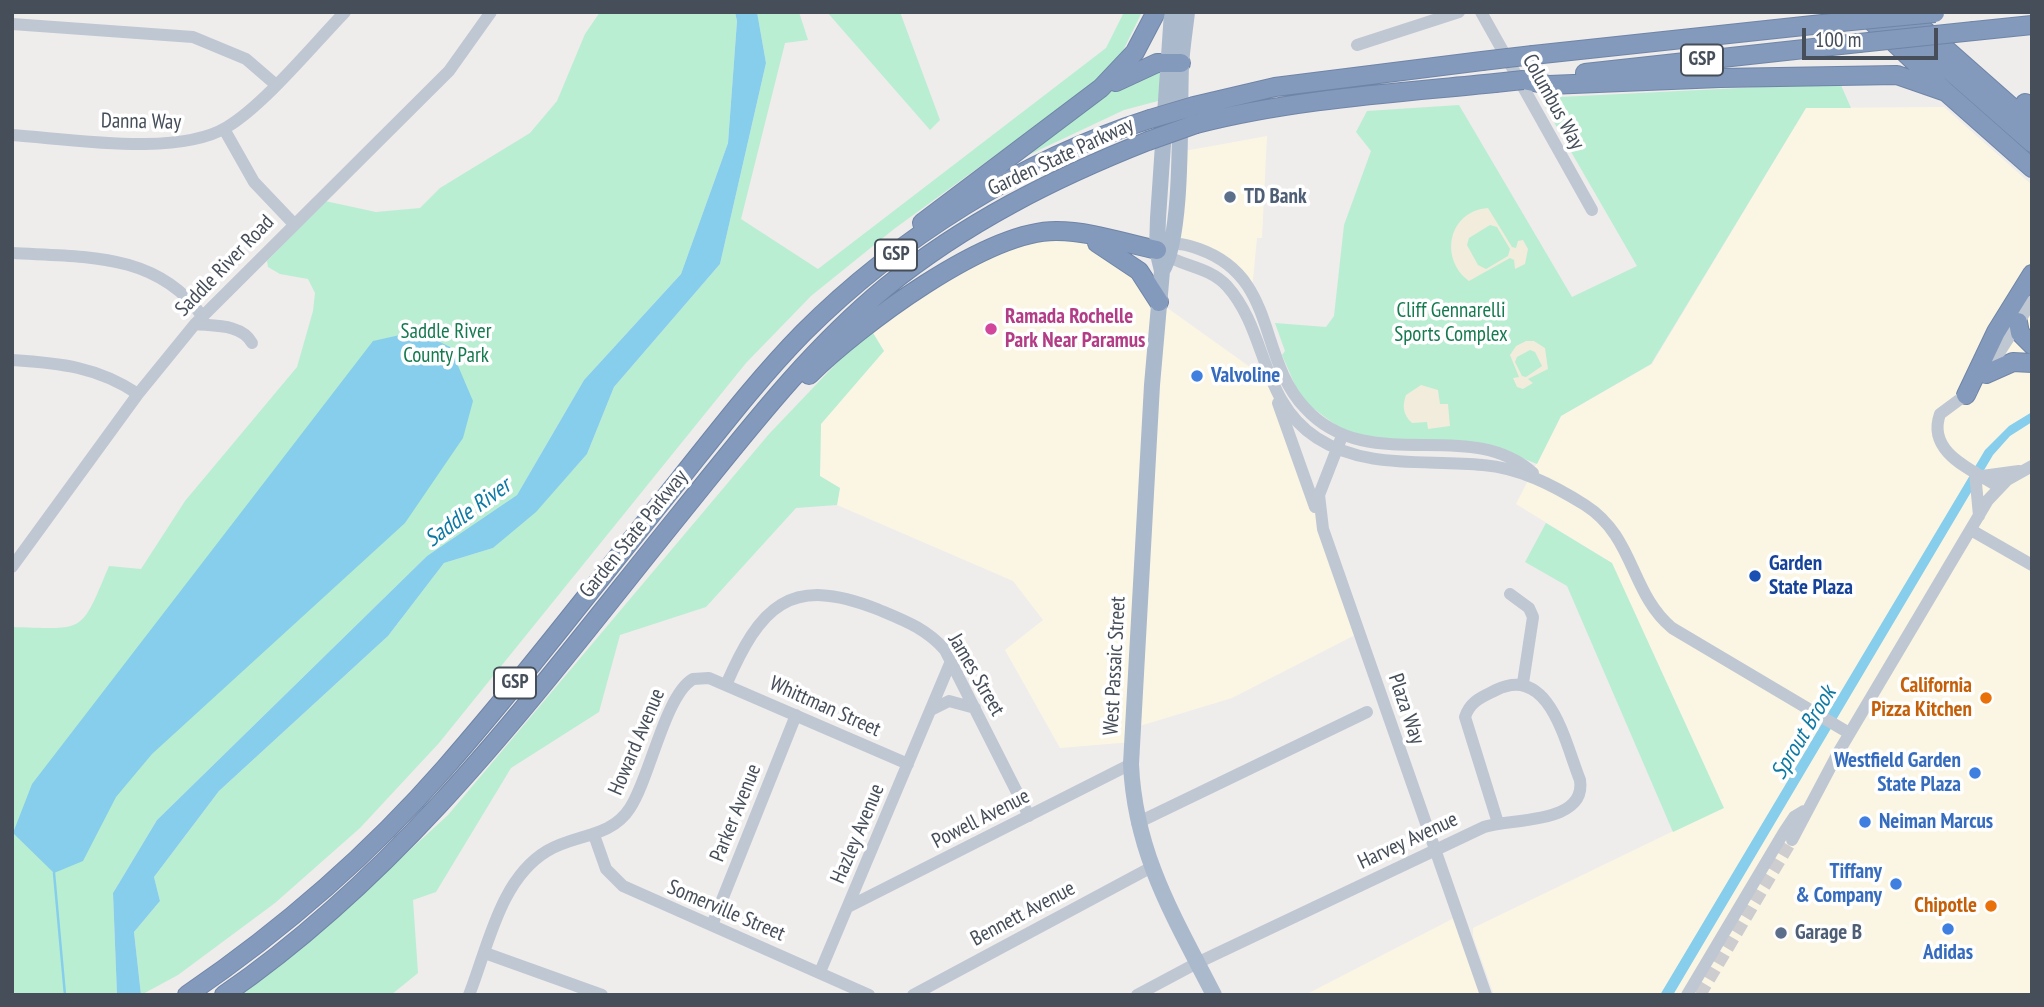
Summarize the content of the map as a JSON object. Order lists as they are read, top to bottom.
{
  "streets": {
    "highway": ["GSP", "Garden State Parkway"],
    "main road": ["West Passaic Street"],
    "street": [
      "Columbus Way",
      "Danna Way",
      "Saddle River Road",
      "James Street",
      "Whittman Street",
      "Plaza Way",
      "Howard Avenue",
      "Parker Avenue",
      "Powell Avenue",
      "Hazley Avenue",
      "Harvey Avenue",
      "Somerville Street",
      "Bennett Avenue"
    ]
  },
  "crossings": [
    ["GSP", "Garden State Parkway"],
    ["West Passaic Street", "Powell Avenue"],
    ["West Passaic Street", "Harvey Avenue"],
    ["West Passaic Street", "Bennett Avenue"],
    ["James Street", "Whittman Street"],
    ["James Street", "Howard Avenue"],
    ["James Street", "Powell Avenue"],
    ["James Street", "Hazley Avenue"],
    ["Whittman Street", "Howard Avenue"],
    ["Whittman Street", "Parker Avenue"],
    ["Whittman Street", "Hazley Avenue"],
    ["Plaza Way", "Harvey Avenue"],
    ["Howard Avenue", "Somerville Street"],
    ["Parker Avenue", "Somerville Street"],
    ["Powell Avenue", "Hazley Avenue"],
    ["Hazley Avenue", "Somerville Street"]
  ],
  "water": ["Saddle River", "Sprout Brook"],
  "parks": ["Cliff Gennarelli Sports Complex", "Saddle River County Park"],
  "places": [
    "TD Bank",
    "Ramada Rochelle Park Near Paramus",
    "Valvoline",
    "Garden State Plaza",
    "California Pizza Kitchen",
    "Westfield Garden State Plaza",
    "Neiman Marcus",
    "Tiffany & Company",
    "Chipotle",
    "Adidas",
    "Garage B"
  ],
  "scale_bar": "100 m"
}
